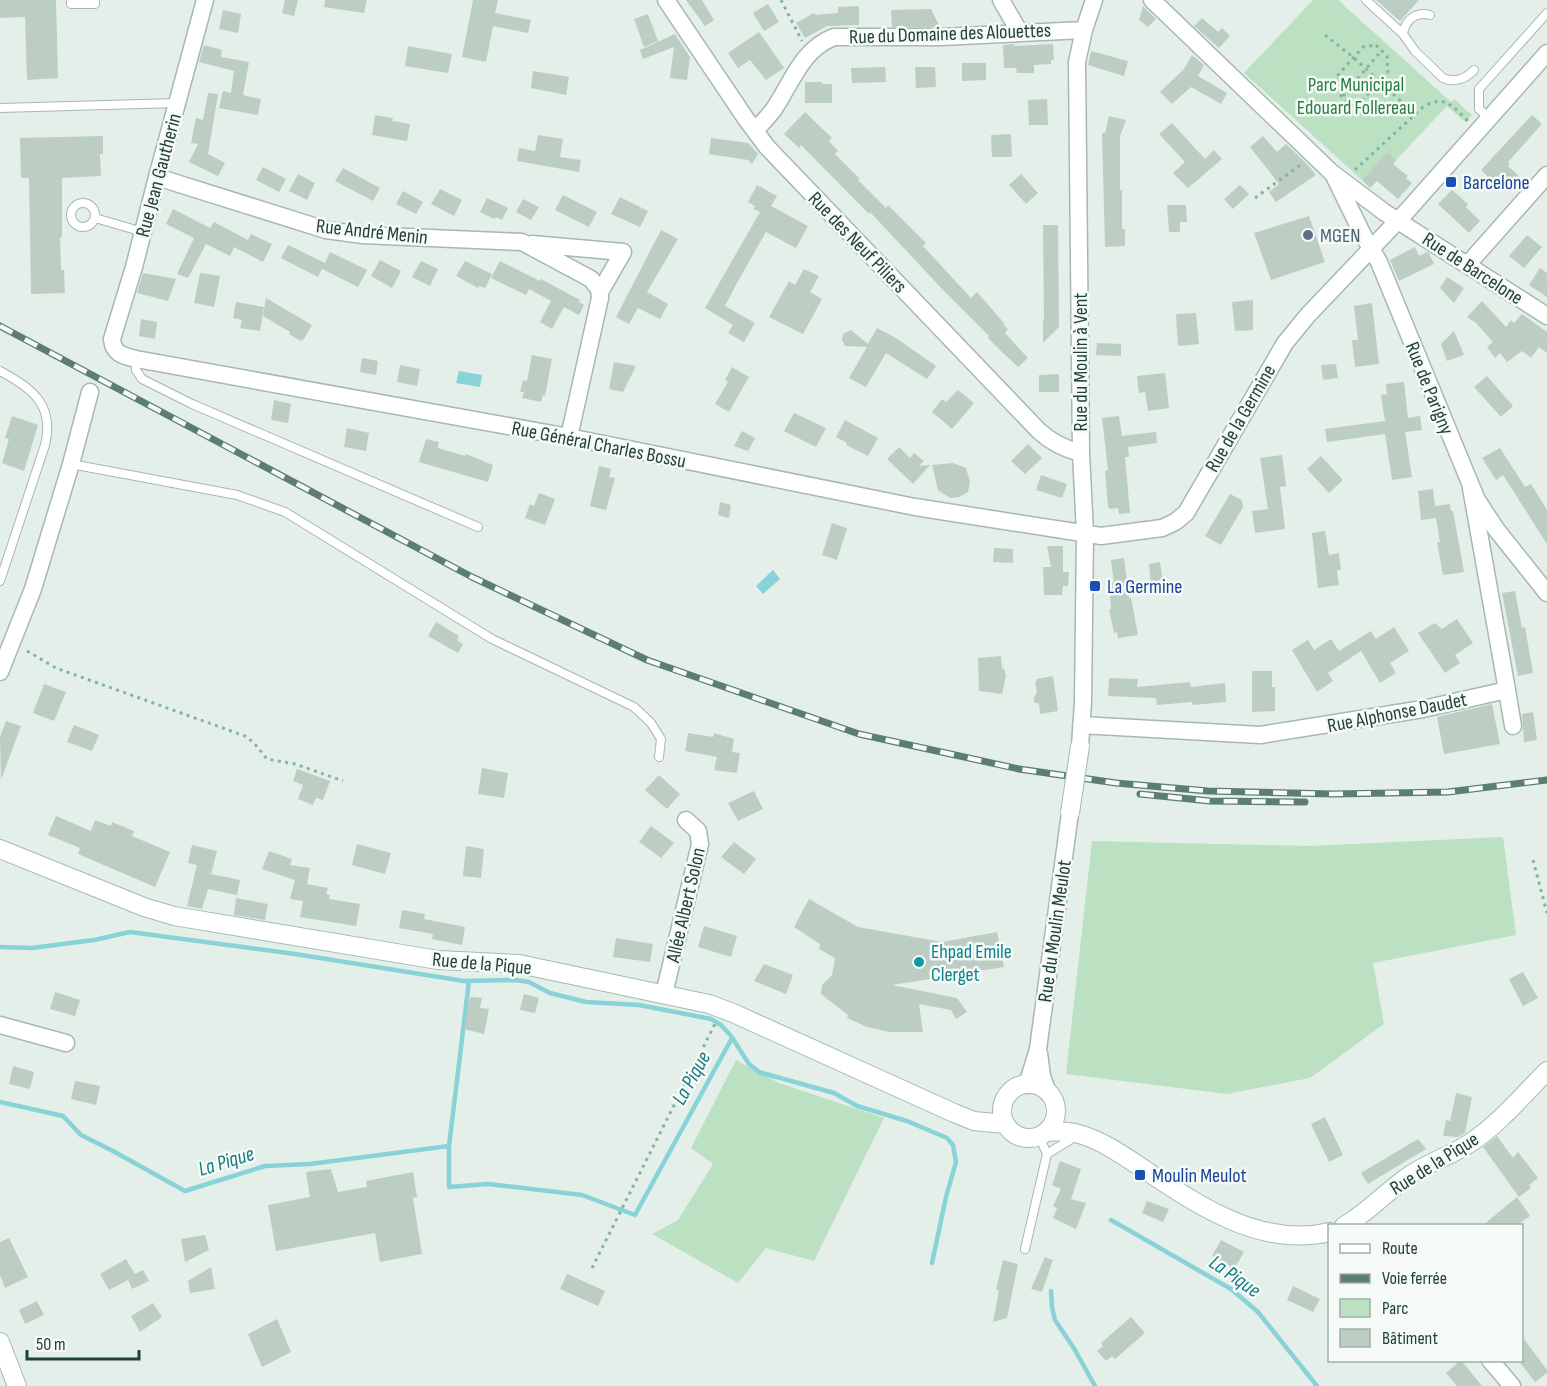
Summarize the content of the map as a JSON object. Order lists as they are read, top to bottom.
{
  "streets": {
    "street": [
      "Rue du Domaine des Alouettes",
      "Rue Jean Gautherin",
      "Rue André Menin",
      "Rue des Neuf Piliers",
      "Rue de Barcelone",
      "Rue du Moulin à Vent",
      "Rue de Parigny",
      "Rue de la Germine",
      "Rue Général Charles Bossu",
      "Rue Alphonse Daudet",
      "Allée Albert Solon",
      "Rue du Moulin Meulot",
      "Rue de la Pique"
    ]
  },
  "crossings": [
    ["Rue du Domaine des Alouettes", "Rue des Neuf Piliers"],
    ["Rue du Domaine des Alouettes", "Rue du Moulin à Vent"],
    ["Rue Jean Gautherin", "Rue André Menin"],
    ["Rue Jean Gautherin", "Rue Général Charles Bossu"],
    ["Rue André Menin", "Rue Général Charles Bossu"],
    ["Rue des Neuf Piliers", "Rue du Moulin à Vent"],
    ["Rue de Barcelone", "Rue de Parigny"],
    ["Rue de Barcelone", "Rue de la Germine"],
    ["Rue du Moulin à Vent", "Rue de la Germine"],
    ["Rue du Moulin à Vent", "Rue Général Charles Bossu"],
    ["Rue du Moulin à Vent", "Rue Alphonse Daudet"],
    ["Rue de Parigny", "Rue de la Germine"],
    ["Rue de la Germine", "Rue Général Charles Bossu"],
    ["Allée Albert Solon", "Rue de la Pique"],
    ["Rue du Moulin Meulot", "Rue de la Pique"]
  ],
  "water": ["La Pique"],
  "parks": ["Parc Municipal Edouard Follereau"],
  "places": {
    "transit": ["Barcelone", "La Germine", "Moulin Meulot"],
    "other": ["MGEN", "Ehpad Emile Clerget"]
  },
  "legend": [
    "Route",
    "Voie ferrée",
    "Parc",
    "Bâtiment"
  ],
  "scale_bar": "50 m"
}
